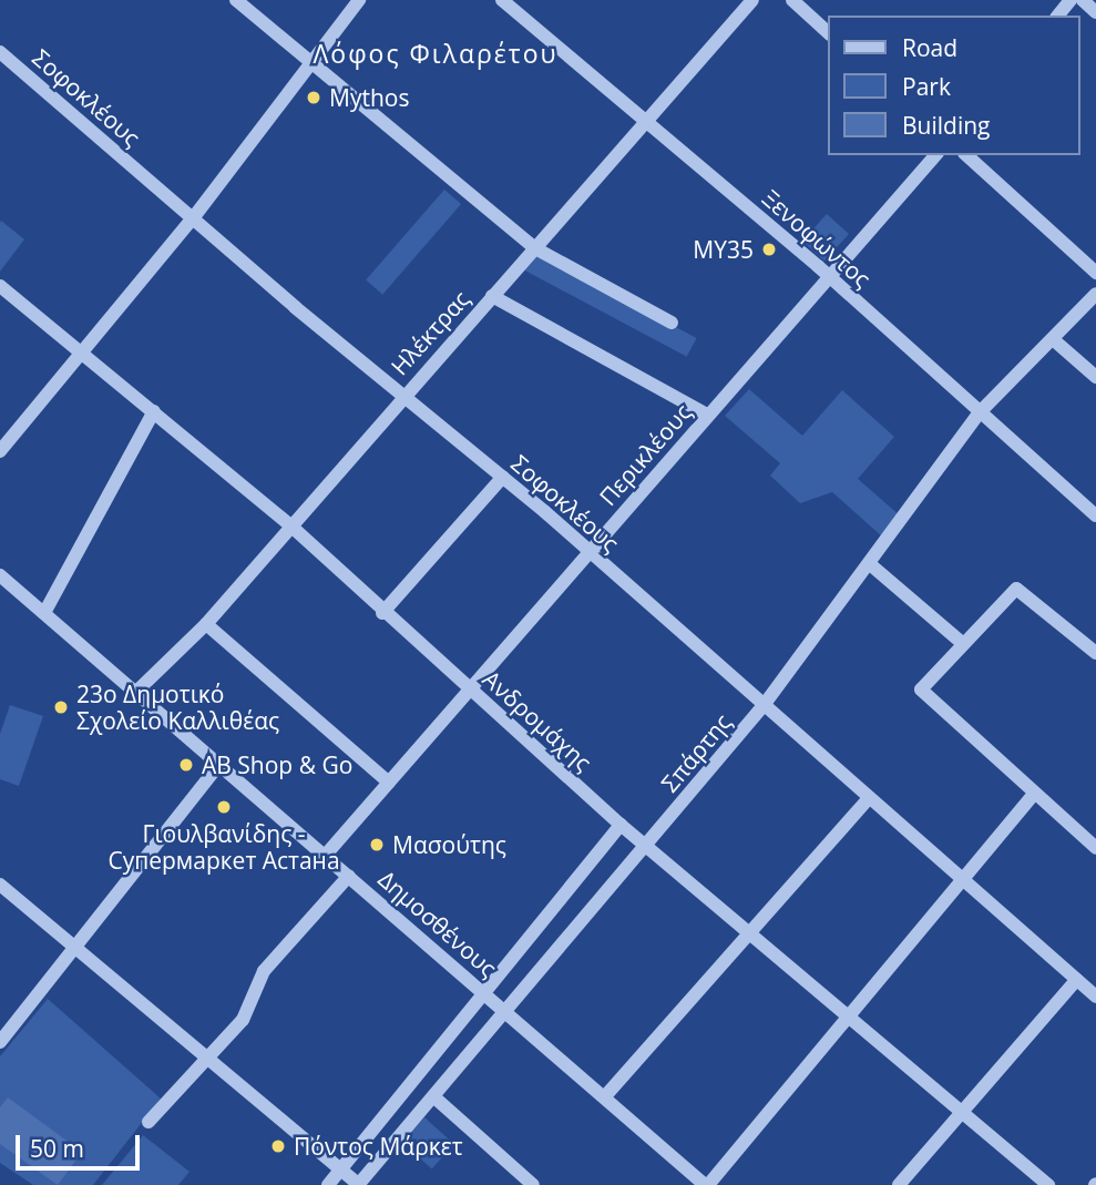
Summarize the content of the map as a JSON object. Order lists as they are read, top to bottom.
{
  "streets": {
    "street": [
      "Σοφοκλέους",
      "Ξενοφώντος",
      "Ηλέκτρας",
      "Περικλέους",
      "Ανδρομάχης",
      "Σπάρτης",
      "Δημοσθένους"
    ]
  },
  "crossings": [
    ["Σοφοκλέους", "Ηλέκτρας"],
    ["Σοφοκλέους", "Περικλέους"],
    ["Σοφοκλέους", "Σπάρτης"],
    ["Ξενοφώντος", "Ηλέκτρας"],
    ["Ξενοφώντος", "Περικλέους"],
    ["Ξενοφώντος", "Σπάρτης"],
    ["Ηλέκτρας", "Ανδρομάχης"],
    ["Ηλέκτρας", "Δημοσθένους"],
    ["Περικλέους", "Ανδρομάχης"],
    ["Περικλέους", "Δημοσθένους"],
    ["Ανδρομάχης", "Σπάρτης"],
    ["Σπάρτης", "Δημοσθένους"]
  ],
  "districts": ["Λόφος Φιλαρέτου"],
  "places": [
    "Mythos",
    "MY35",
    "23ο Δημοτικό Σχολείο Καλλιθέας",
    "AB Shop & Go",
    "Γιουλβανίδης - Супермаркет Астана",
    "Μασούτης",
    "Πόντος Μάρκετ"
  ],
  "legend": ["Road", "Park", "Building"],
  "scale_bar": "50 m"
}
